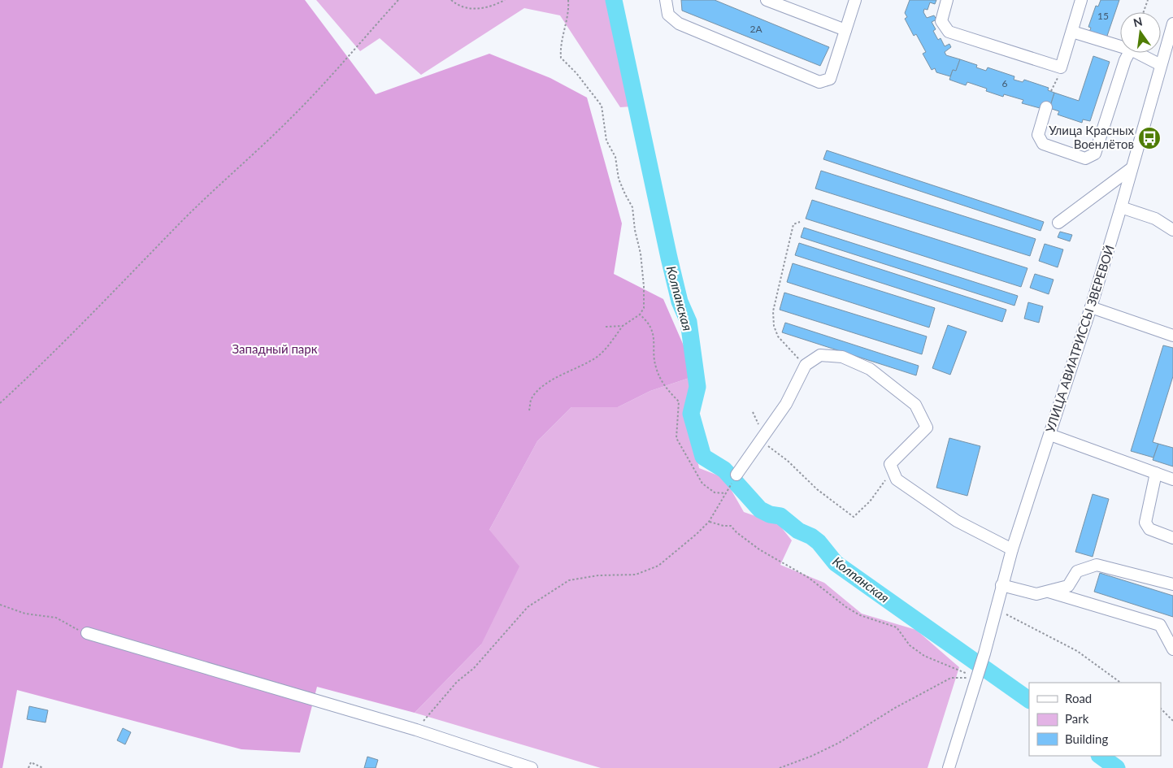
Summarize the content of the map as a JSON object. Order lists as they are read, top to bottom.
{
  "streets": {
    "street": ["УЛИЦА АВИАТРИССЫ ЗВЕРЕВОЙ"]
  },
  "water": ["Колпанская"],
  "parks": ["Западный парк"],
  "places": {
    "bus stop": ["Улица Красных Военлётов"]
  },
  "house_numbers": ["15", "2А", "6"],
  "legend": ["Road", "Park", "Building"],
  "north": "top"
}
